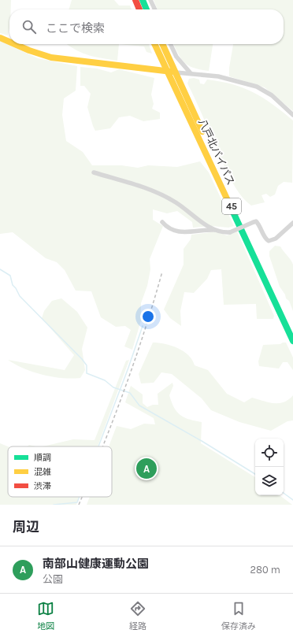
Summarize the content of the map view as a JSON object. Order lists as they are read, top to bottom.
{
  "streets": {
    "main road": ["八戸北バイパス", "45"]
  },
  "legend": ["順調", "混雑", "渋滞"],
  "page": {
    "search": "ここで検索",
    "pins": "A",
    "heading": "周辺",
    "list": [
      {
        "mark": "A",
        "name": "南部山健康運動公園",
        "note": "公園",
        "value": "280 m"
      }
    ],
    "nav": ["地図", "経路", "保存済み"]
  }
}
